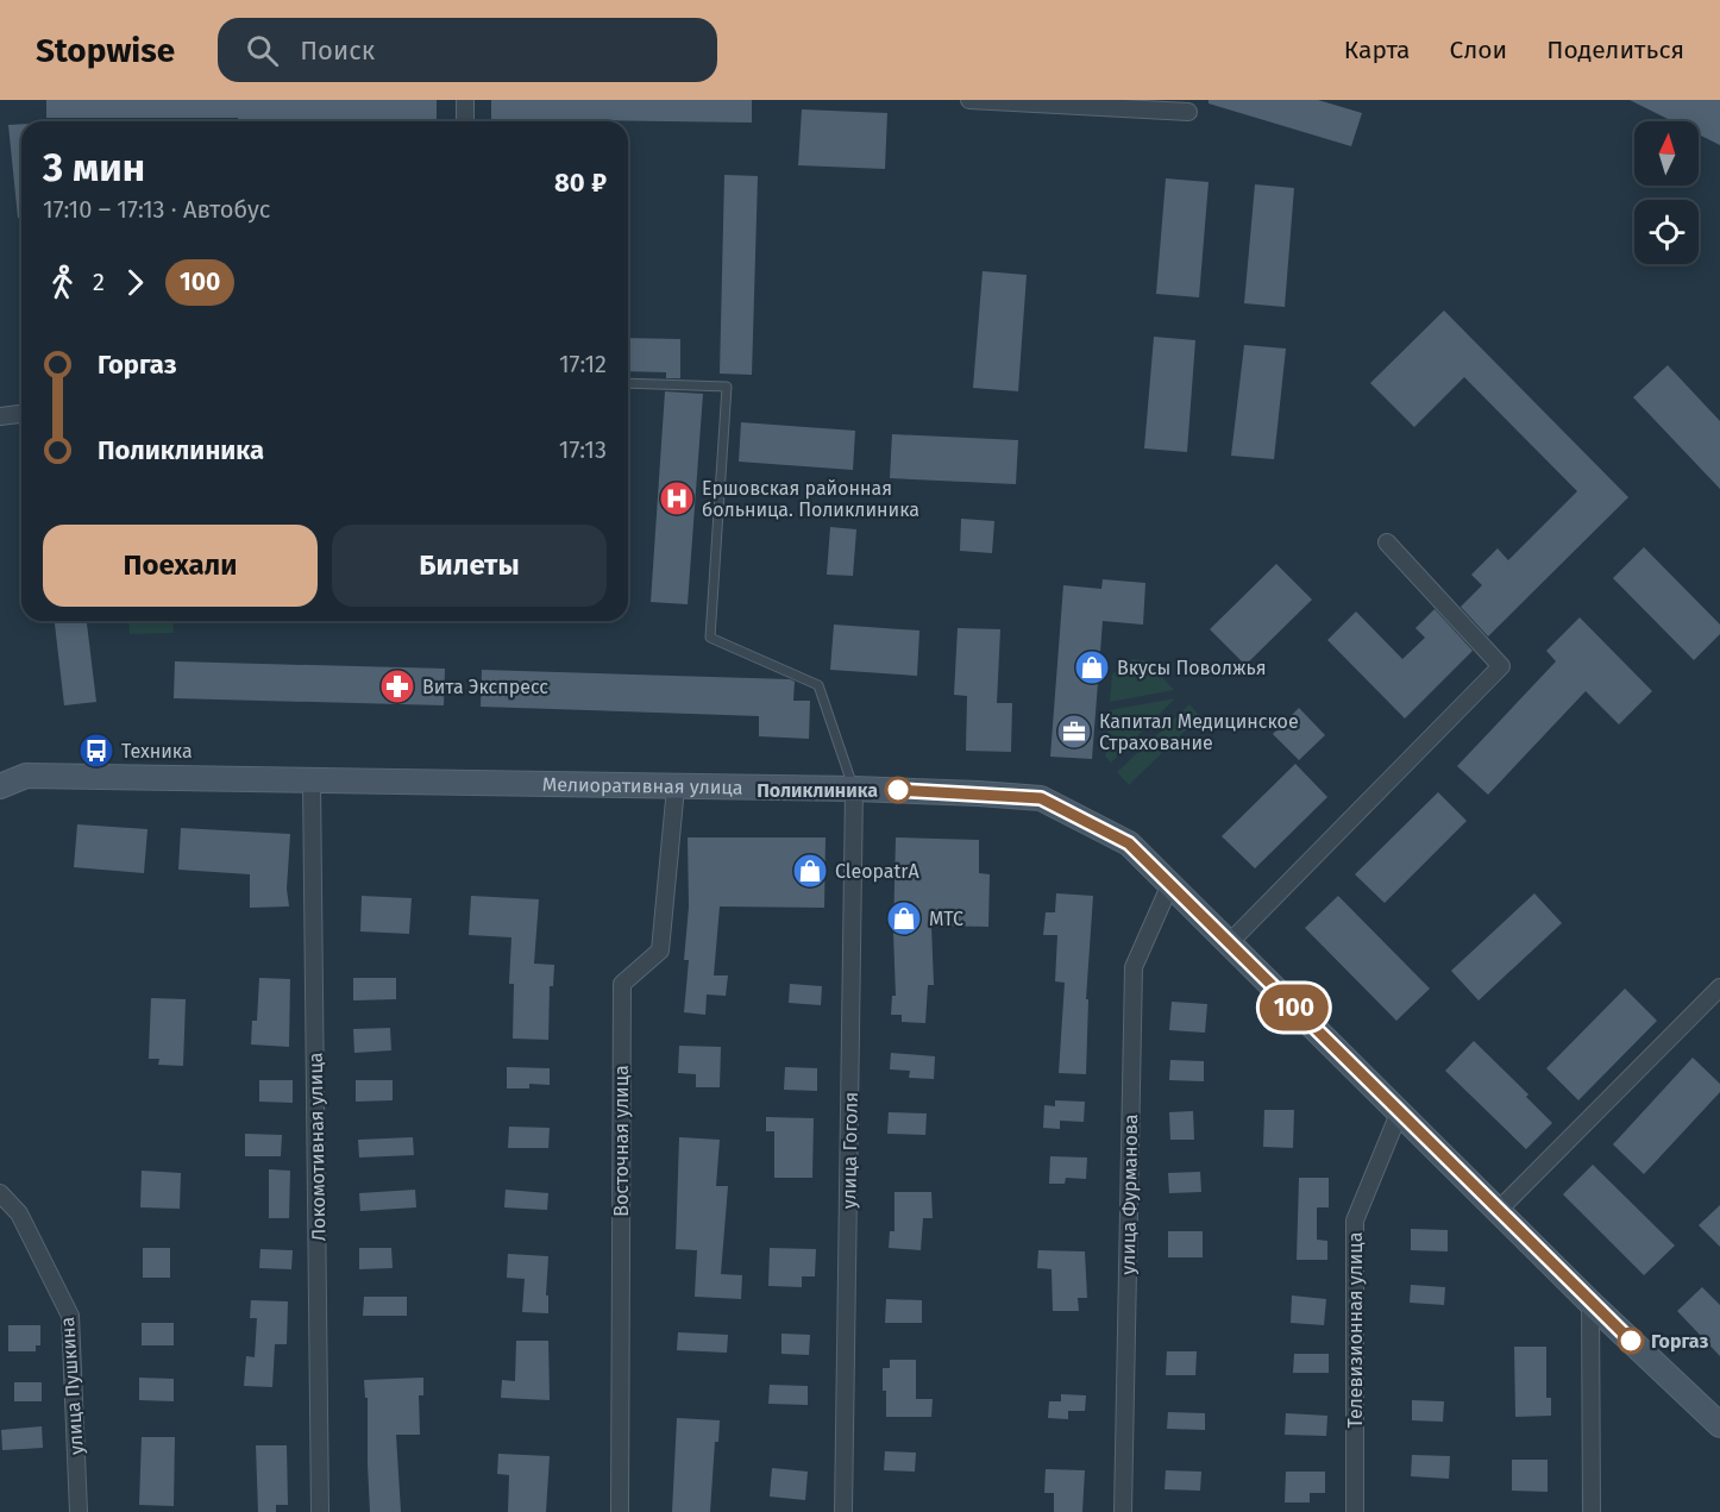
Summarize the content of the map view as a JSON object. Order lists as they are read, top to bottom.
{
  "streets": {
    "main road": ["Мелиоративная улица"],
    "street": [
      "Восточная улица",
      "Локомотивная улица",
      "улица Гоголя",
      "улица Фурманова",
      "Телевизионная улица",
      "улица Пушкина"
    ]
  },
  "crossings": [
    ["Мелиоративная улица", "Восточная улица"],
    ["Мелиоративная улица", "Локомотивная улица"],
    ["Мелиоративная улица", "улица Гоголя"],
    ["Мелиоративная улица", "улица Фурманова"],
    ["Мелиоративная улица", "Телевизионная улица"]
  ],
  "places": {
    "hospital": ["Ершовская районная больница. Поликлиника"],
    "shop": ["Вкусы Поволжья", "CleopatrA", "МТС"],
    "pharmacy": ["Вита Экспресс"],
    "office": ["Капитал Медицинское Страхование"],
    "bus stop": ["Техника"],
    "other": ["Поликлиника", "Горгаз"]
  },
  "lines": ["bus line 100"],
  "north": "top",
  "page": {
    "header": "Stopwise",
    "search": "Поиск",
    "nav": ["Карта", "Слои", "Поделиться"],
    "on_map": "100",
    "heading": ["3 мин", "17:10 – 17:13 · Автобус", "80 ₽"],
    "legs": ["2", "100"],
    "list": [
      {
        "name": "Горгаз",
        "value": "17:12"
      },
      {
        "name": "Поликлиника",
        "value": "17:13"
      }
    ],
    "buttons": ["Поехали", "Билеты"]
  }
}
